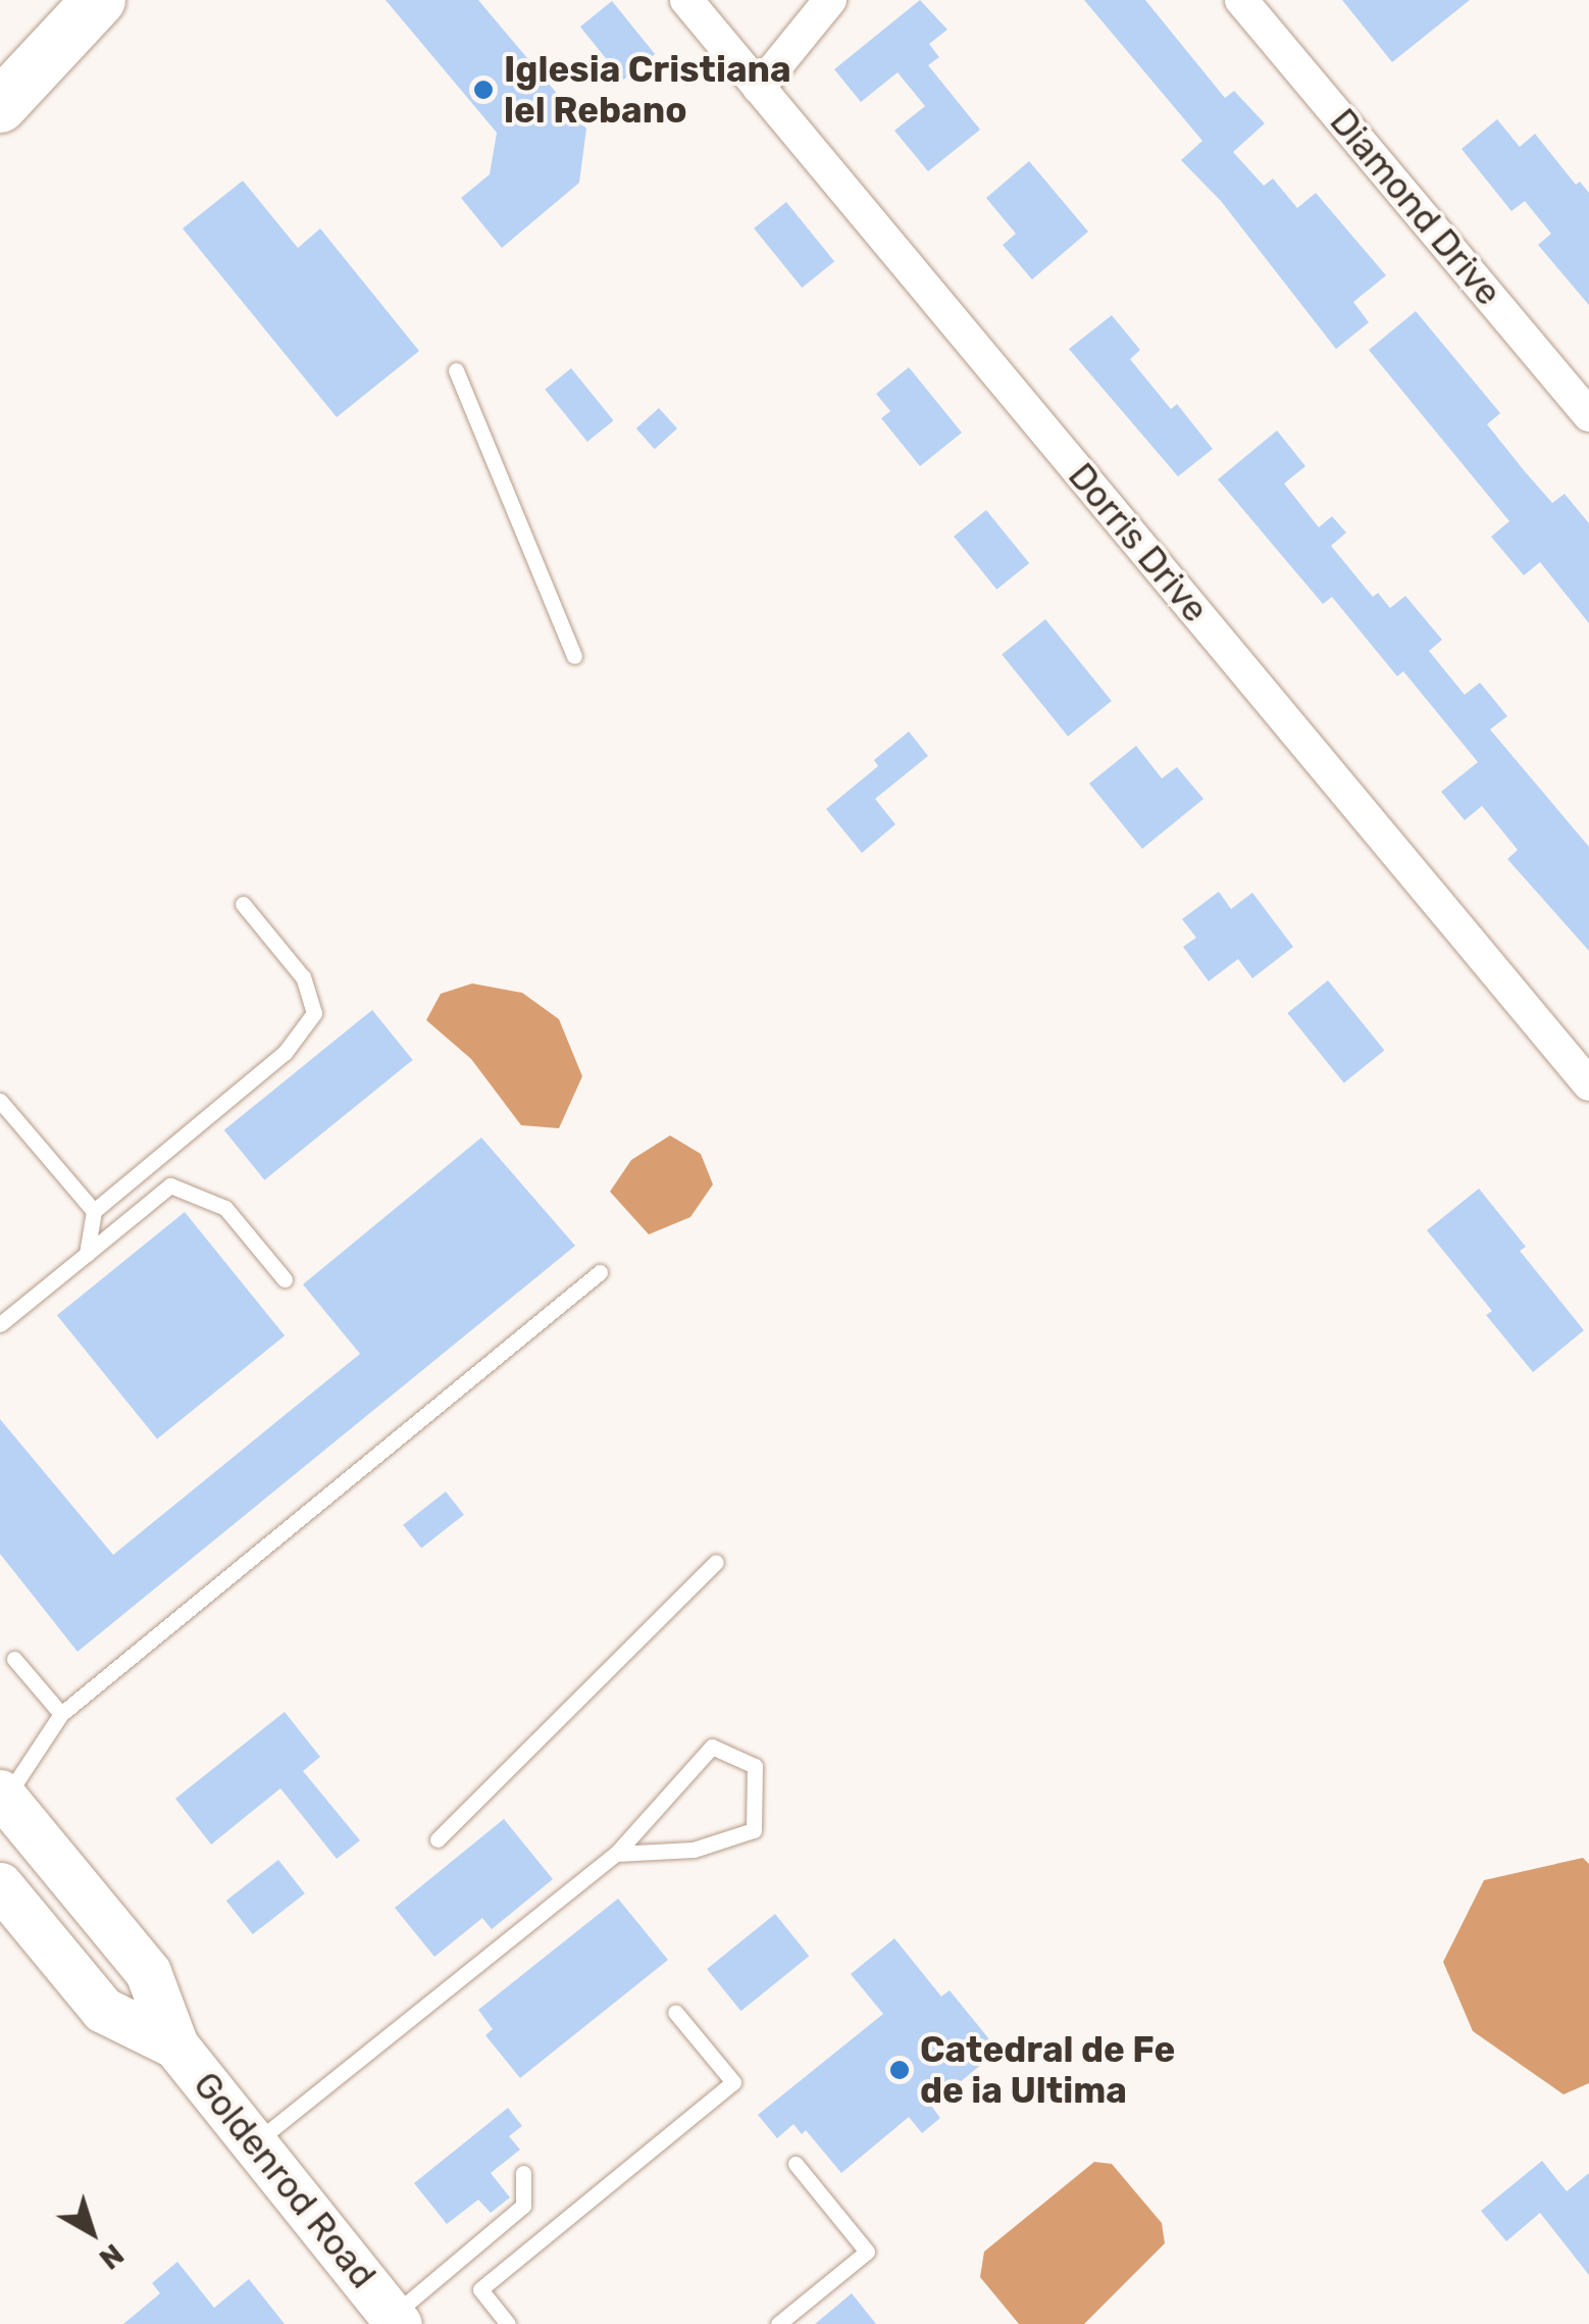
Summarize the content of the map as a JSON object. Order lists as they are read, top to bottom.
{
  "streets": {
    "main road": ["Goldenrod Road"],
    "street": ["Diamond Drive", "Dorris Drive"]
  },
  "places": ["Iglesia Cristiana lel Rebano", "Catedral de Fe de ia Ultima"],
  "north": "bottom right"
}
